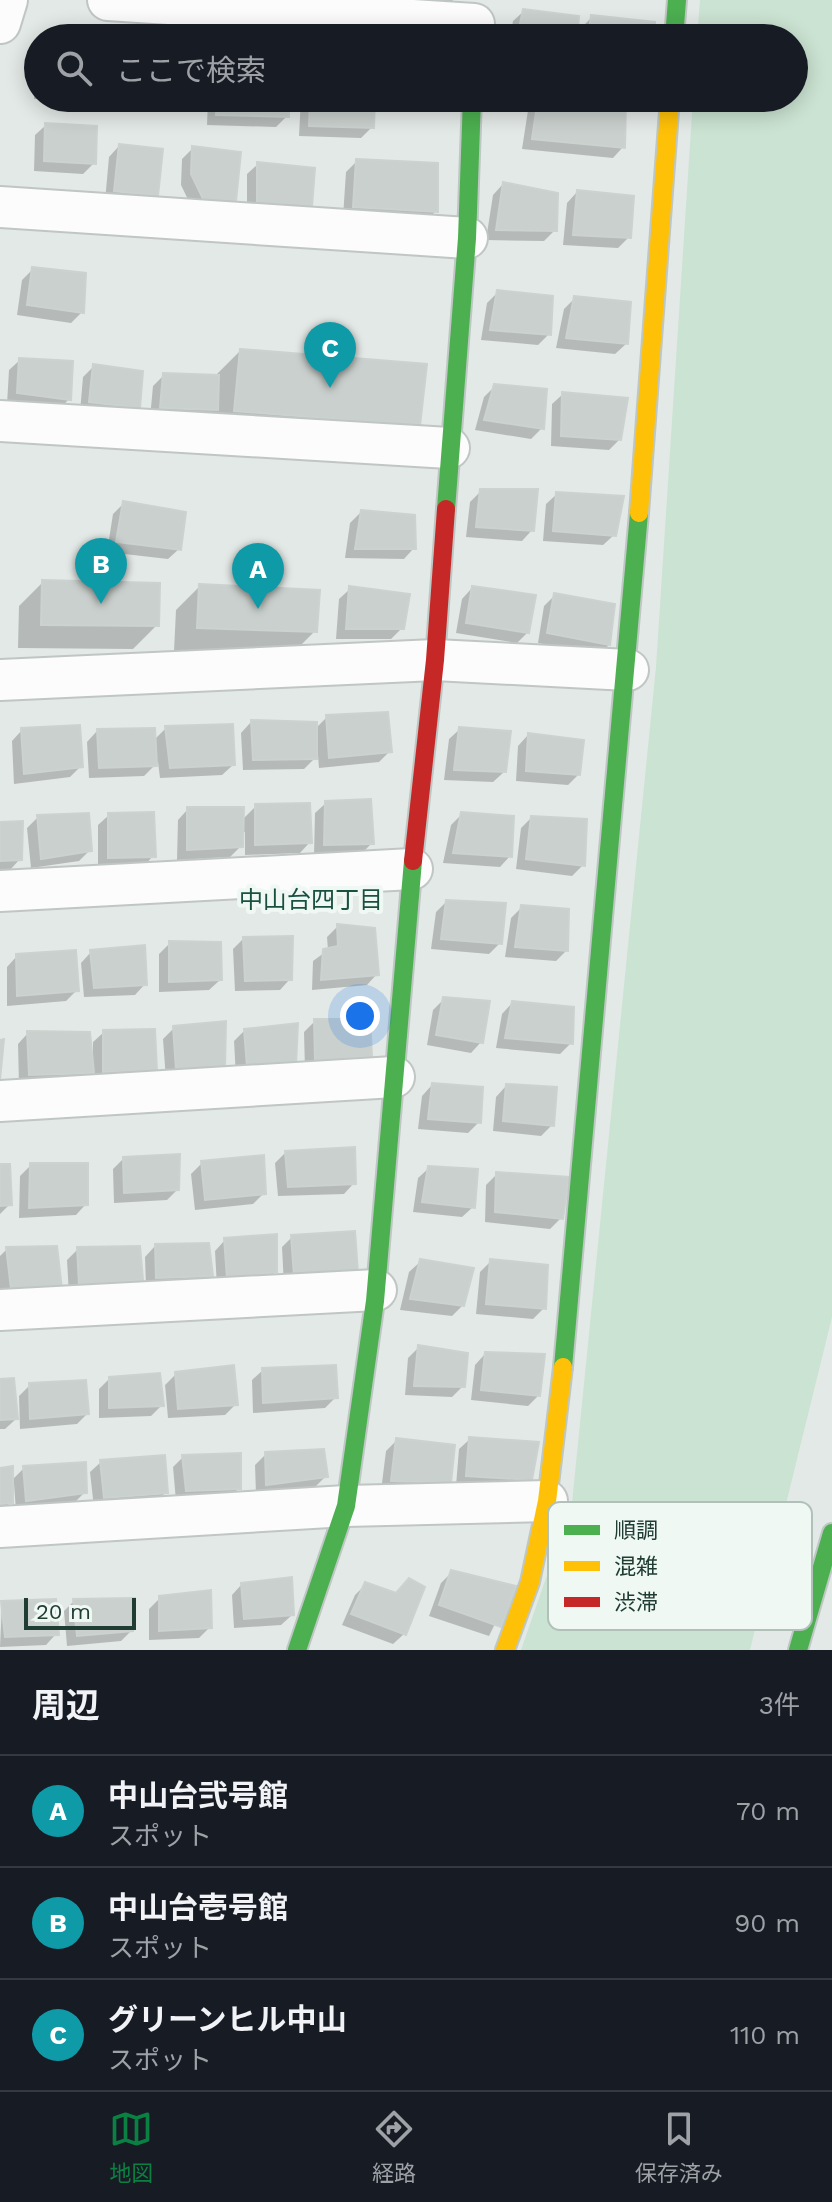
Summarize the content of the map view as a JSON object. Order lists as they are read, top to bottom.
{
  "districts": ["中山台四丁目"],
  "legend": ["順調", "混雑", "渋滞"],
  "scale_bar": "20 m",
  "page": {
    "search": "ここで検索",
    "pins": ["C", "B", "A"],
    "scale": "20 m",
    "heading": ["周辺", "3件"],
    "list": [
      {
        "mark": "A",
        "name": "中山台弐号館",
        "note": "スポット",
        "value": "70 m"
      },
      {
        "mark": "B",
        "name": "中山台壱号館",
        "note": "スポット",
        "value": "90 m"
      },
      {
        "mark": "C",
        "name": "グリーンヒル中山",
        "note": "スポット",
        "value": "110 m"
      }
    ],
    "nav": ["地図", "経路", "保存済み"]
  }
}
